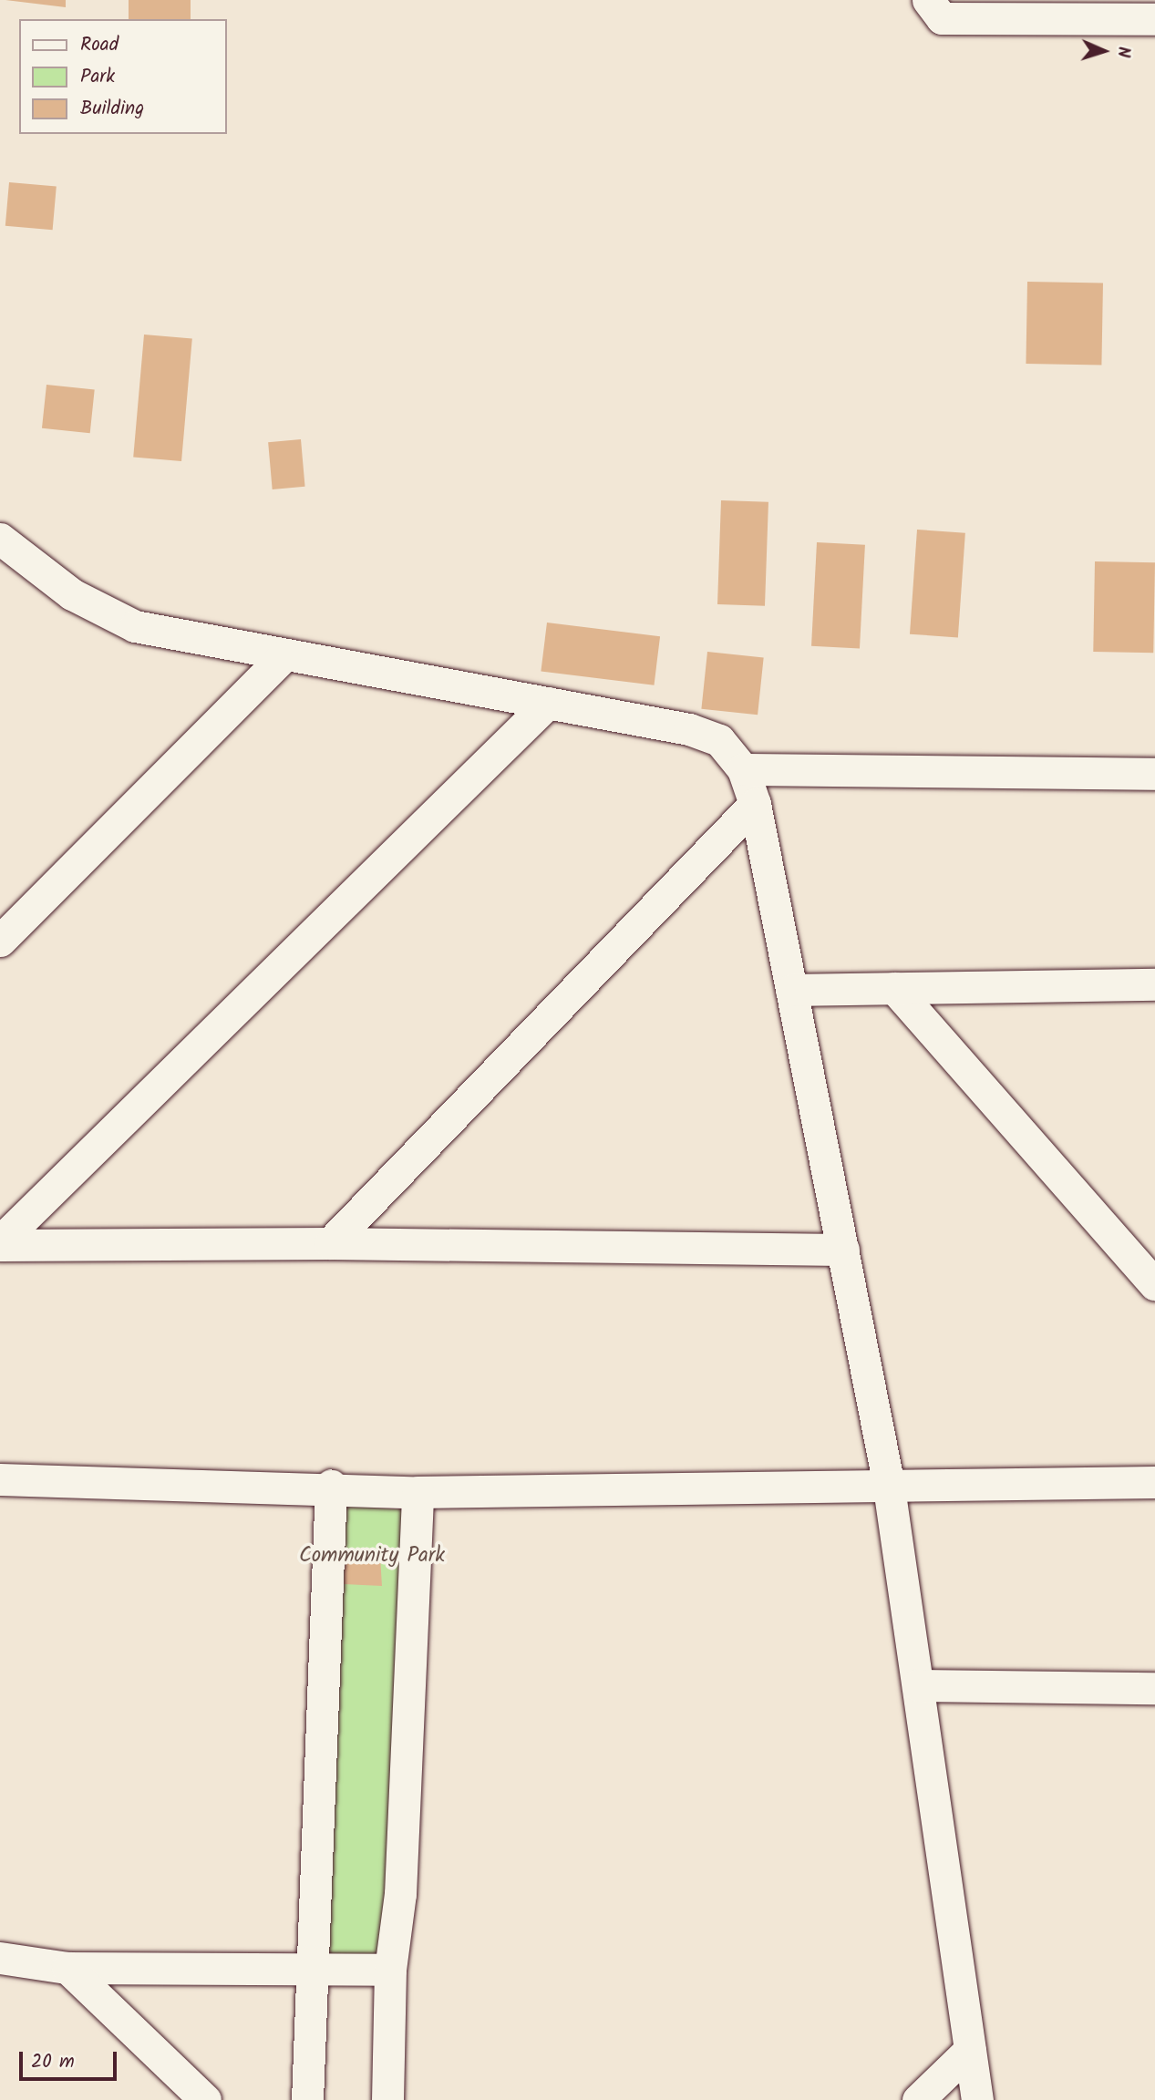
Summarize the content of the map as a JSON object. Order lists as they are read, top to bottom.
{
  "parks": ["Community Park"],
  "legend": ["Road", "Park", "Building"],
  "scale_bar": "20 m",
  "north": "right"
}
